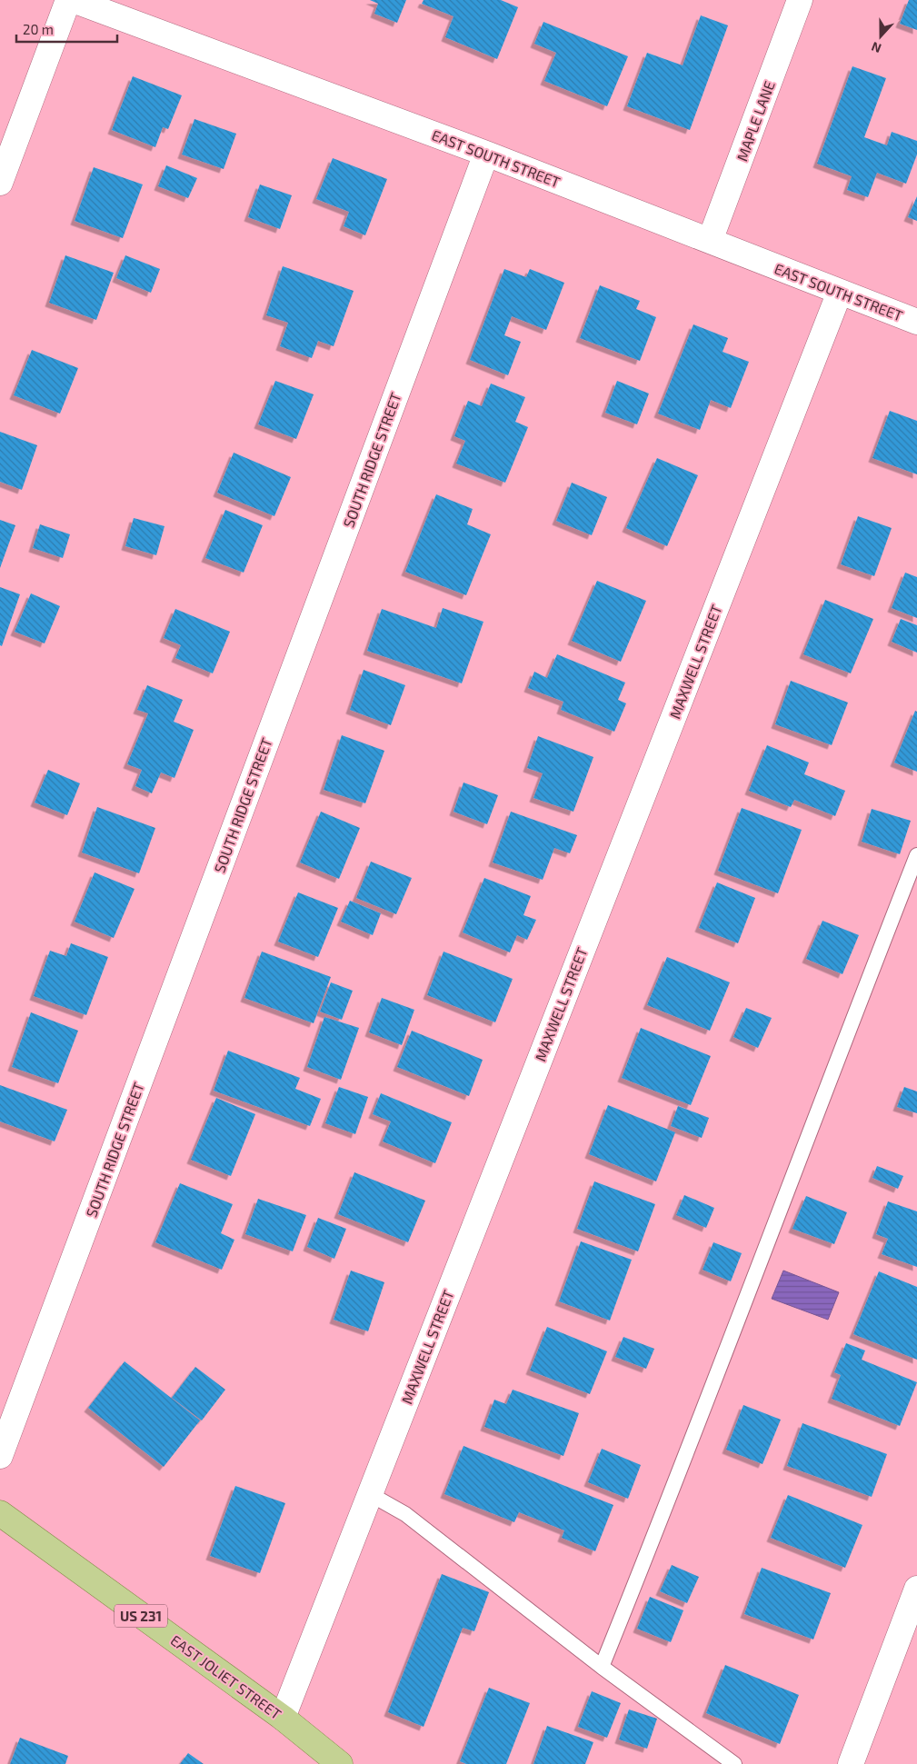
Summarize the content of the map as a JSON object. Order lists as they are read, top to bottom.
{
  "streets": {
    "main road": ["US 231", "EAST JOLIET STREET"],
    "street": [
      "MAPLE LANE",
      "EAST SOUTH STREET",
      "SOUTH RIDGE STREET",
      "MAXWELL STREET"
    ]
  },
  "crossings": [
    ["MAPLE LANE", "EAST SOUTH STREET"],
    ["EAST SOUTH STREET", "SOUTH RIDGE STREET"],
    ["EAST SOUTH STREET", "MAXWELL STREET"],
    ["MAXWELL STREET", "EAST JOLIET STREET"]
  ],
  "scale_bar": "20 m",
  "north": "bottom"
}
